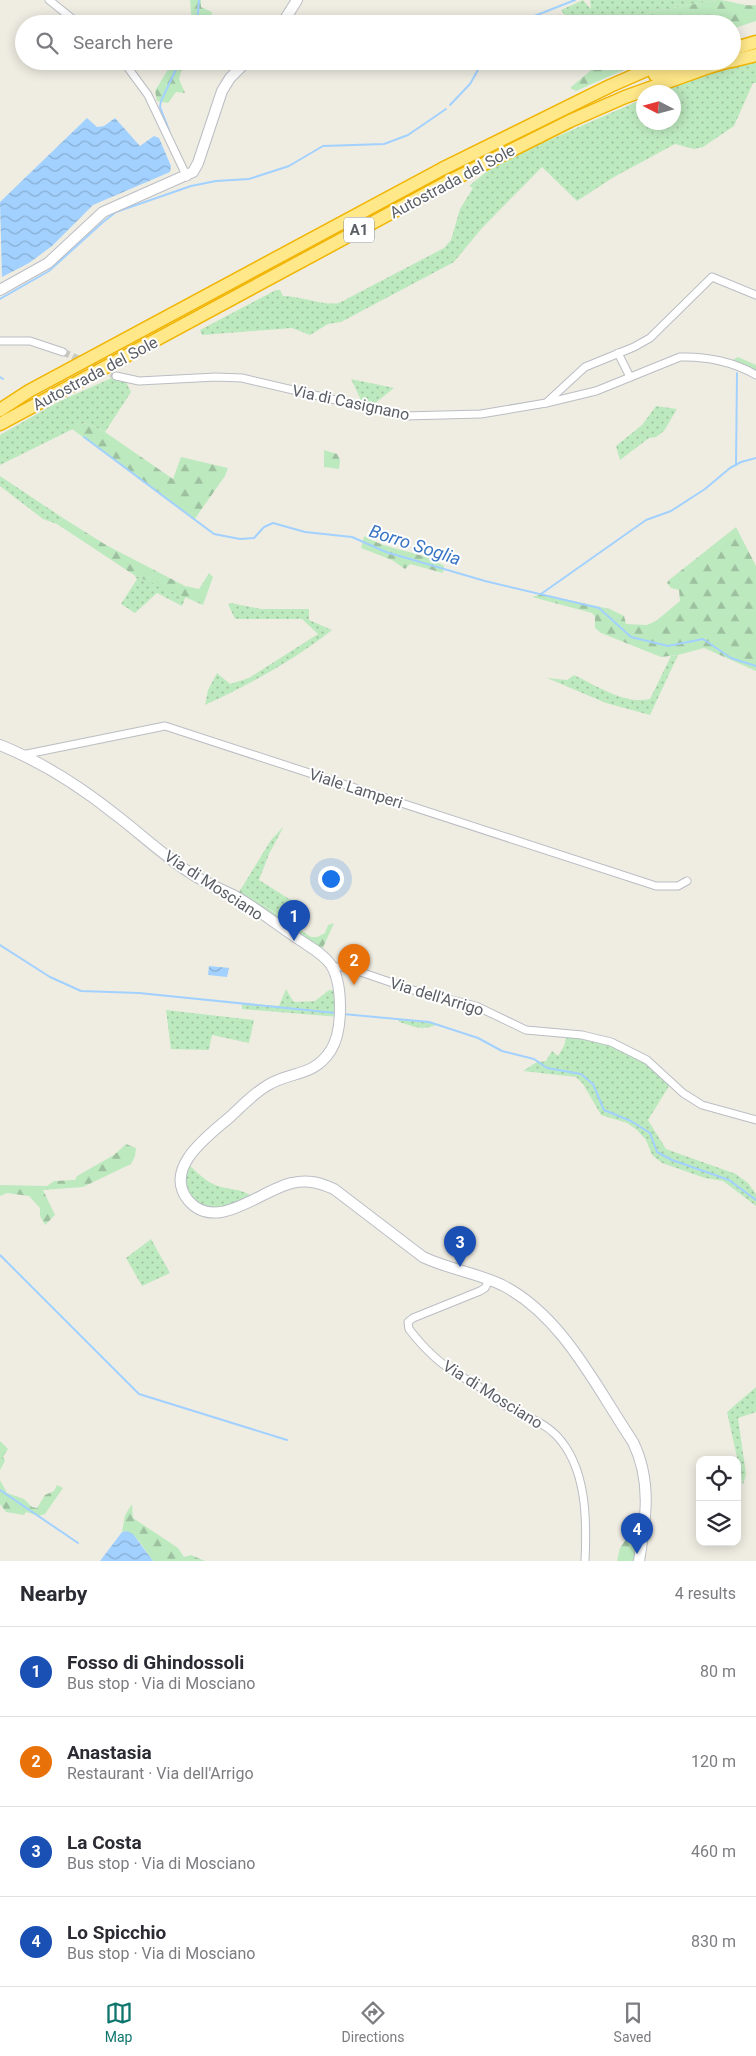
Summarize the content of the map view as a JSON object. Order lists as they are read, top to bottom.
{
  "streets": {
    "highway": ["Autostrada del Sole", "A1"],
    "main road": ["Via di Mosciano"],
    "street": ["Via di Casignano", "Viale Lamperi", "Via dell'Arrigo"]
  },
  "crossings": [
    ["Viale Lamperi", "Via di Mosciano"],
    ["Via di Mosciano", "Via dell'Arrigo"]
  ],
  "water": ["Borro Soglia"],
  "north": "left",
  "page": {
    "search": "Search here",
    "pins": [
      "1",
      "2",
      "3",
      "4"
    ],
    "heading": ["Nearby", "4 results"],
    "list": [
      {
        "mark": "1",
        "name": "Fosso di Ghindossoli",
        "note": "Bus stop · Via di Mosciano",
        "value": "80 m"
      },
      {
        "mark": "2",
        "name": "Anastasia",
        "note": "Restaurant · Via dell'Arrigo",
        "value": "120 m"
      },
      {
        "mark": "3",
        "name": "La Costa",
        "note": "Bus stop · Via di Mosciano",
        "value": "460 m"
      },
      {
        "mark": "4",
        "name": "Lo Spicchio",
        "note": "Bus stop · Via di Mosciano",
        "value": "830 m"
      }
    ],
    "nav": ["Map", "Directions", "Saved"]
  }
}
